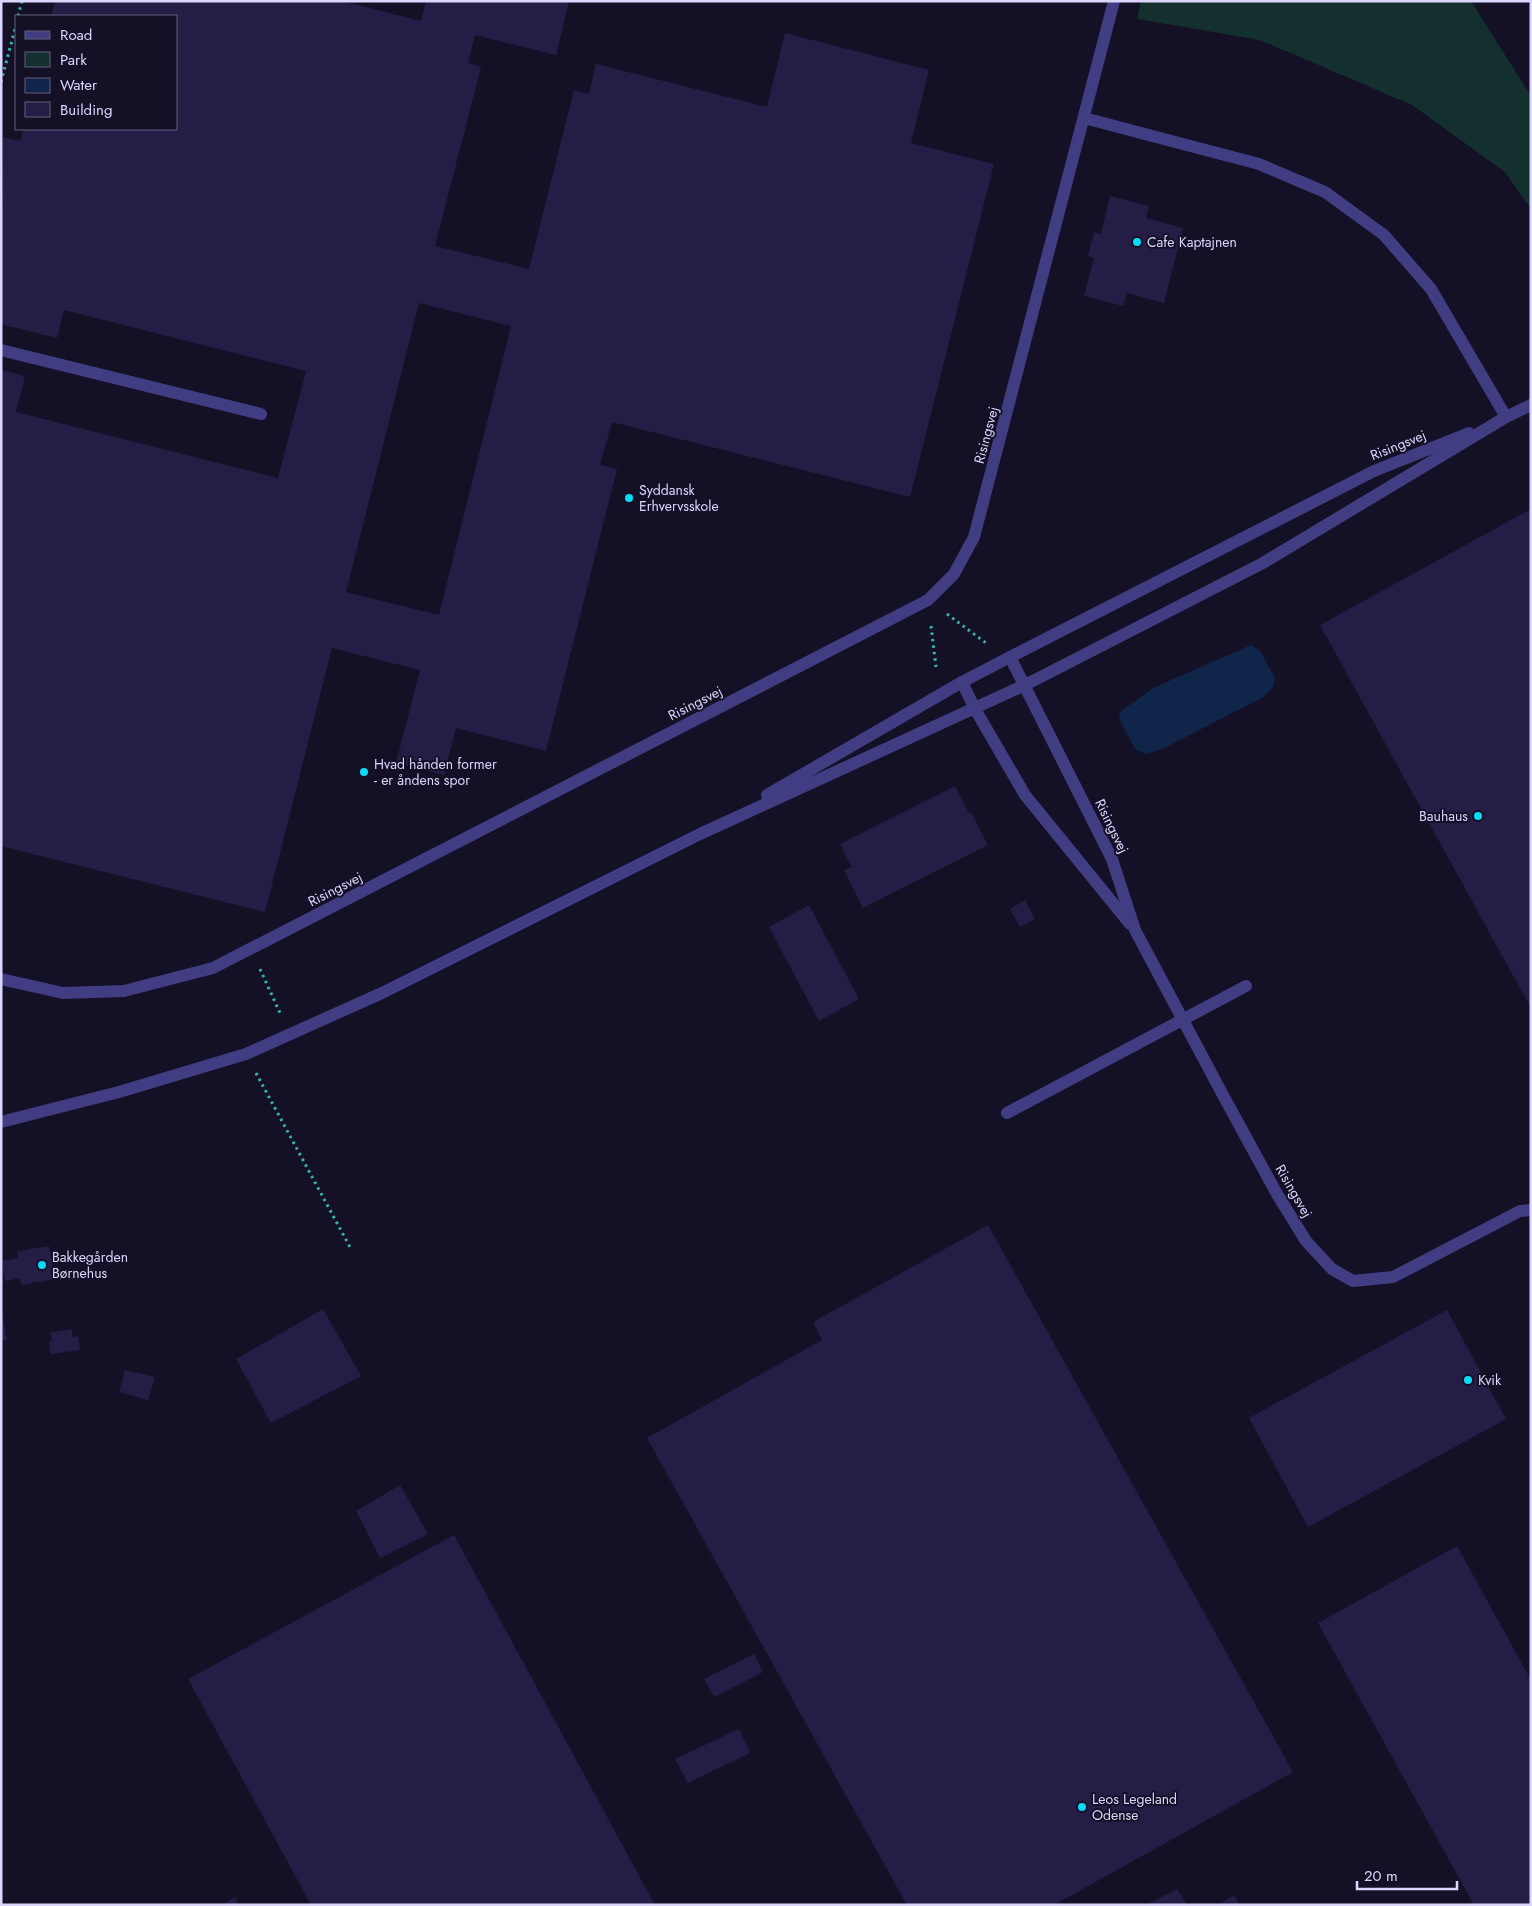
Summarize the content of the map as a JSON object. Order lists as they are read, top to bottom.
{
  "streets": {
    "street": ["Risingsvej"]
  },
  "places": [
    "Cafe Kaptajnen",
    "Syddansk Erhvervsskole",
    "Hvad hånden former - er åndens spor",
    "Bauhaus",
    "Bakkegården Børnehus",
    "Kvik",
    "Leos Legeland Odense"
  ],
  "legend": [
    "Road",
    "Park",
    "Water",
    "Building"
  ],
  "scale_bar": "20 m"
}
